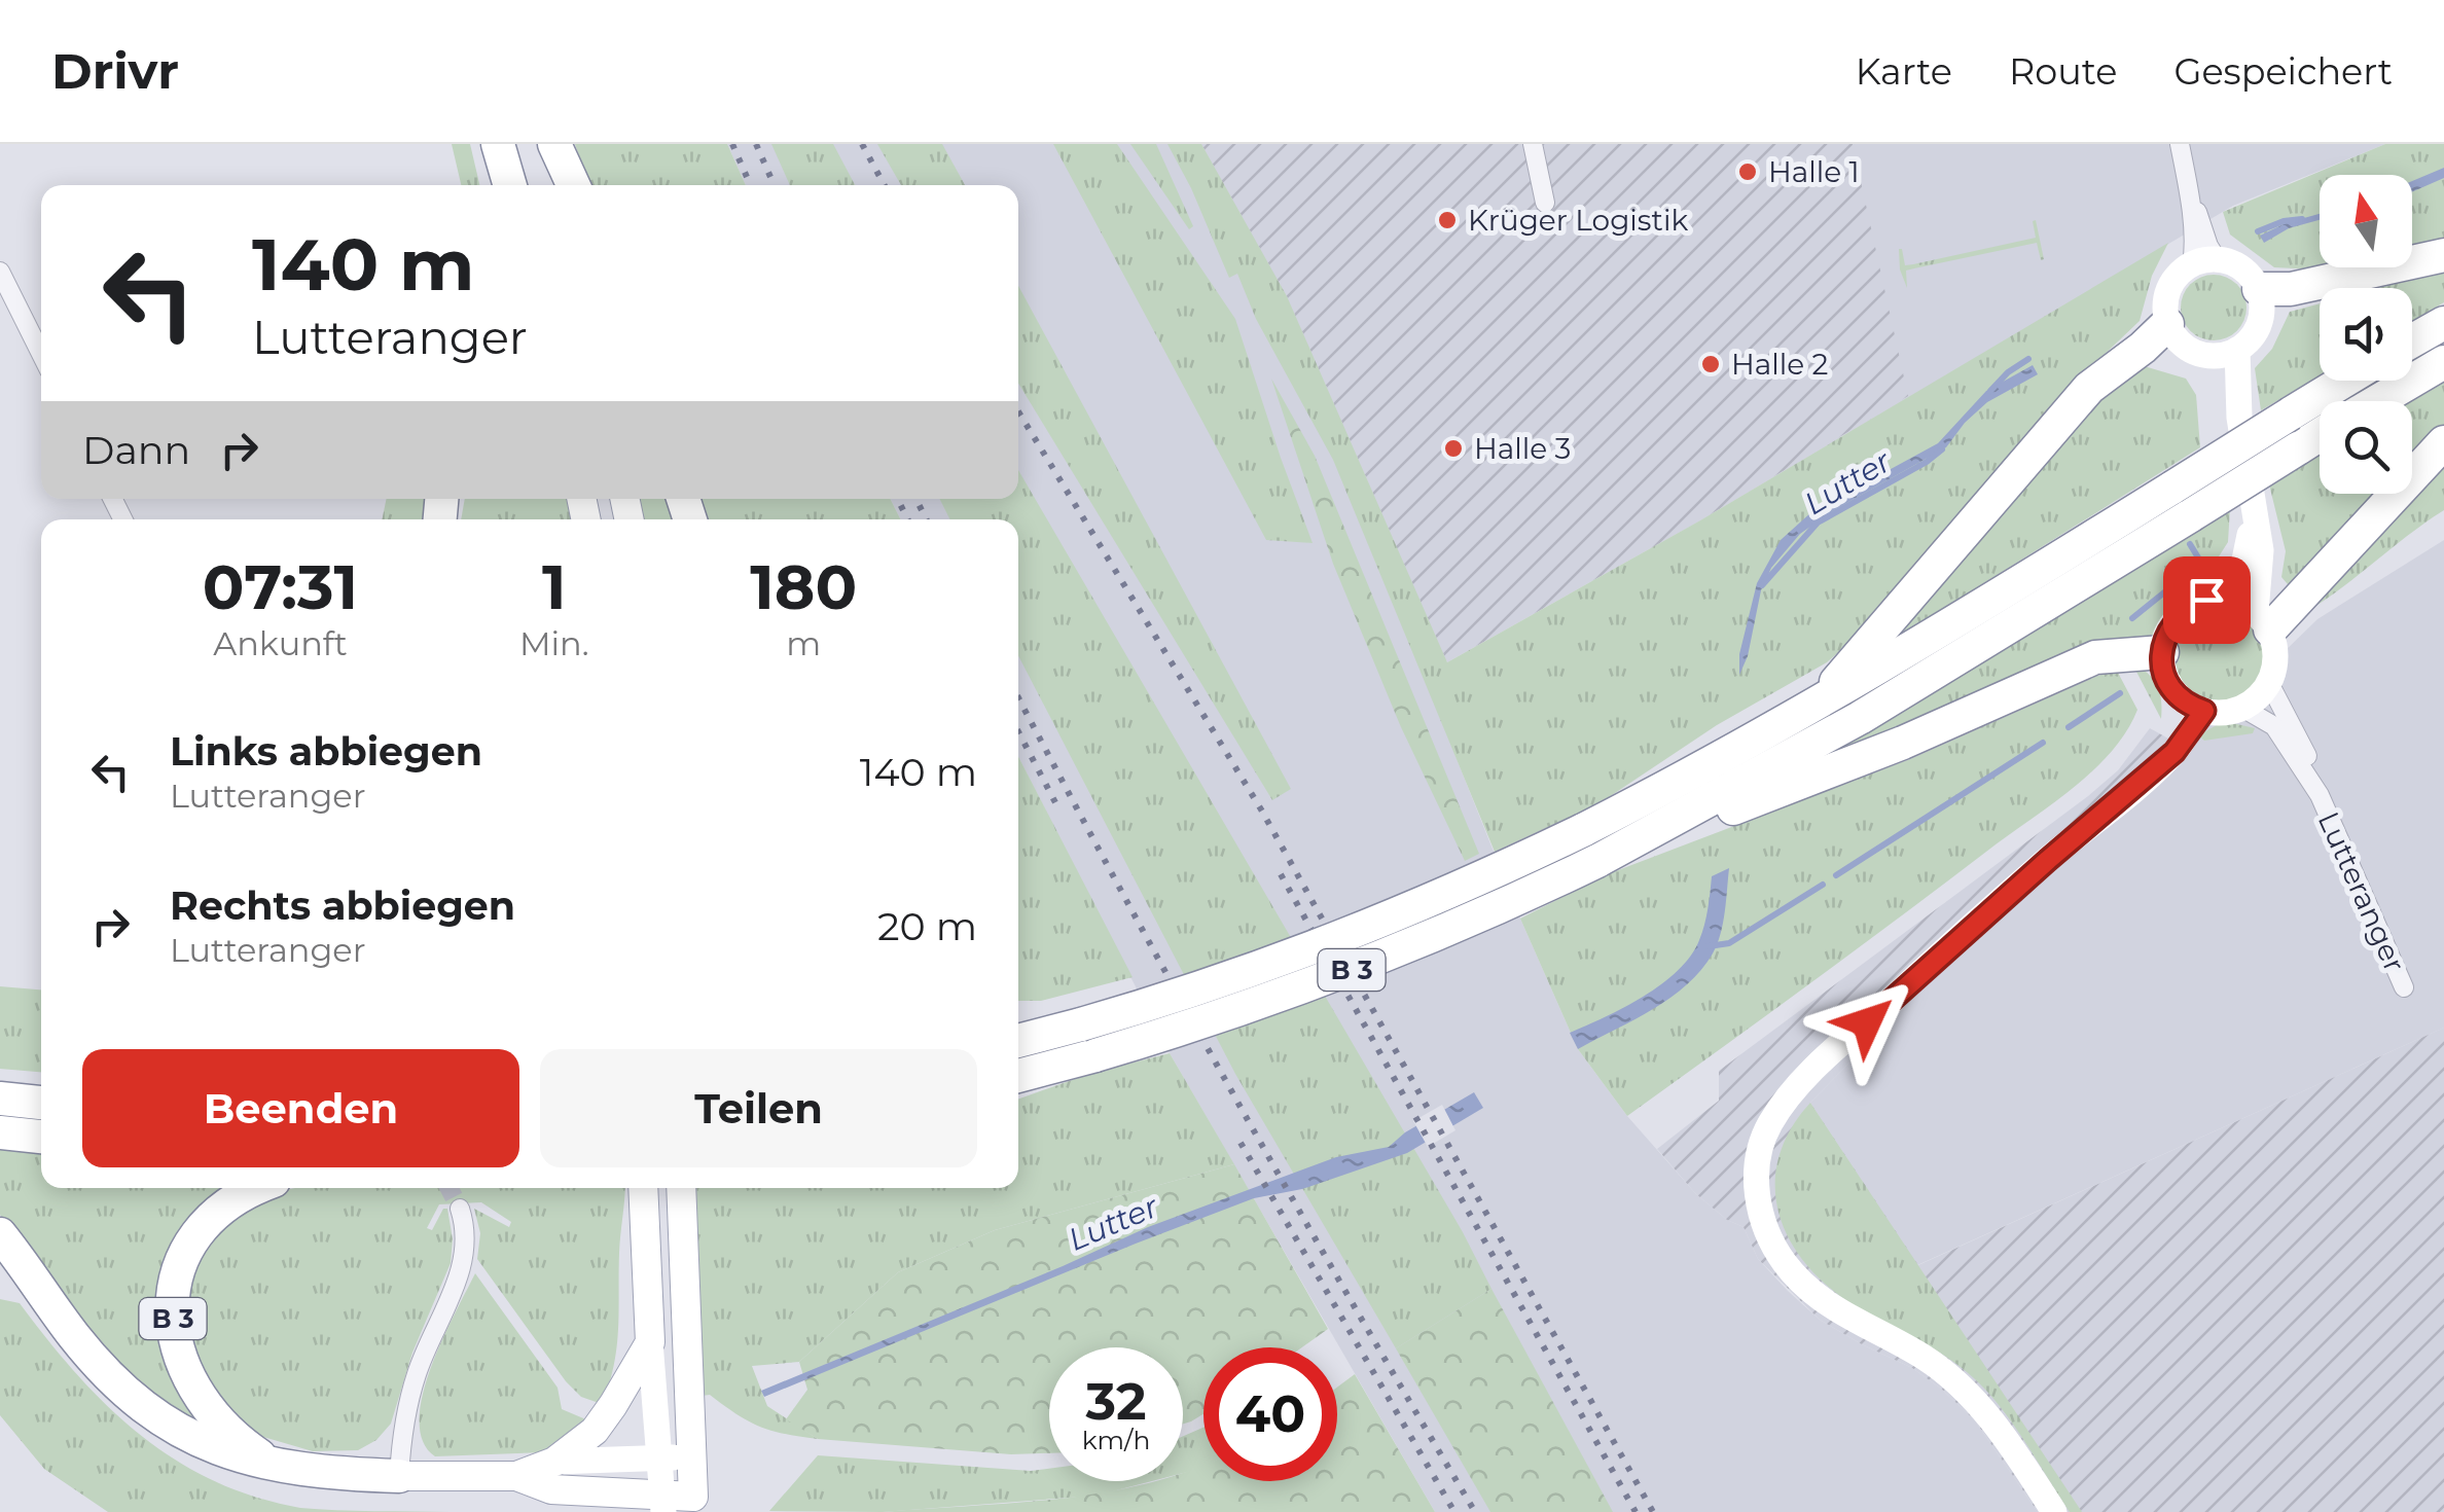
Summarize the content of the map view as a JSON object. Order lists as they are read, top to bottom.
{
  "streets": {
    "highway": ["B 3"],
    "street": ["Lutteranger"]
  },
  "water": ["Lutter"],
  "places": [
    "Halle 1",
    "Krüger Logistik",
    "Halle 2",
    "Halle 3"
  ],
  "north": "top",
  "page": {
    "header": "Drivr",
    "nav": ["Karte", "Route", "Gespeichert"],
    "turn": ["140 m", "Lutteranger"],
    "then": "Dann",
    "eta": [
      "07:31",
      "Ankunft",
      "1",
      "Min.",
      "180",
      "m"
    ],
    "list": [
      {
        "name": "Links abbiegen",
        "note": "Lutteranger",
        "value": "140 m"
      },
      {
        "name": "Rechts abbiegen",
        "note": "Lutteranger",
        "value": "20 m"
      }
    ],
    "buttons": ["Beenden", "Teilen"],
    "speed": "32 km/h",
    "limit": "40"
  }
}
